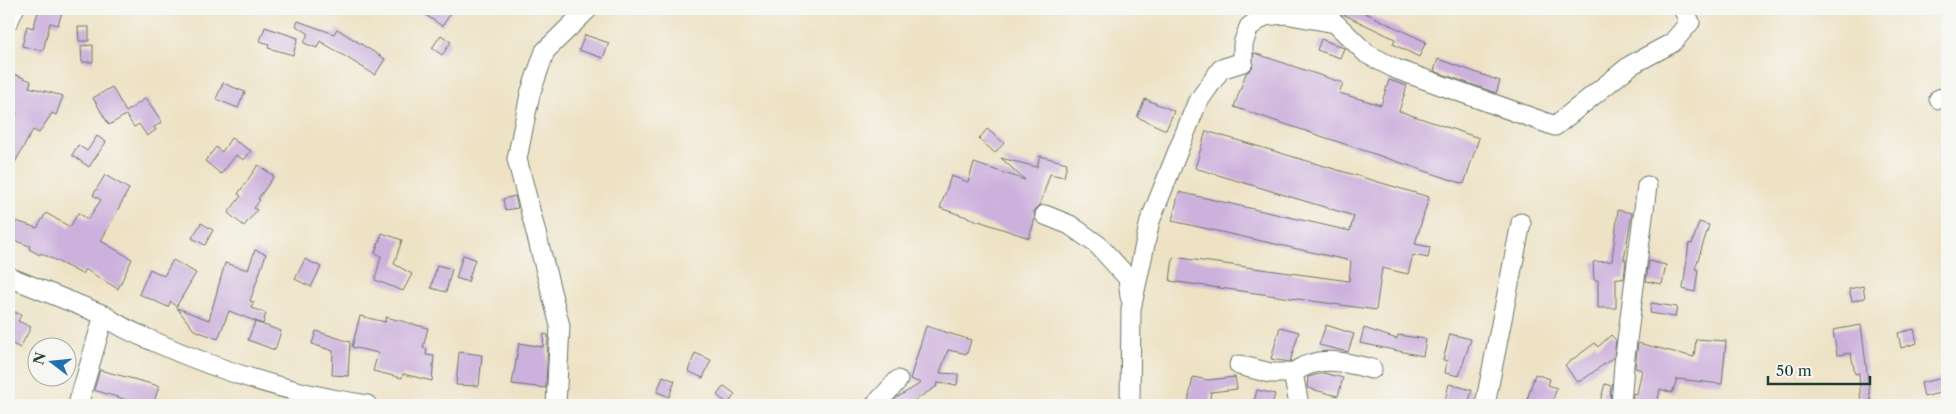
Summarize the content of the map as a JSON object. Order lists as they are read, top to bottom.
{
  "scale_bar": "50 m",
  "north": "left"
}
